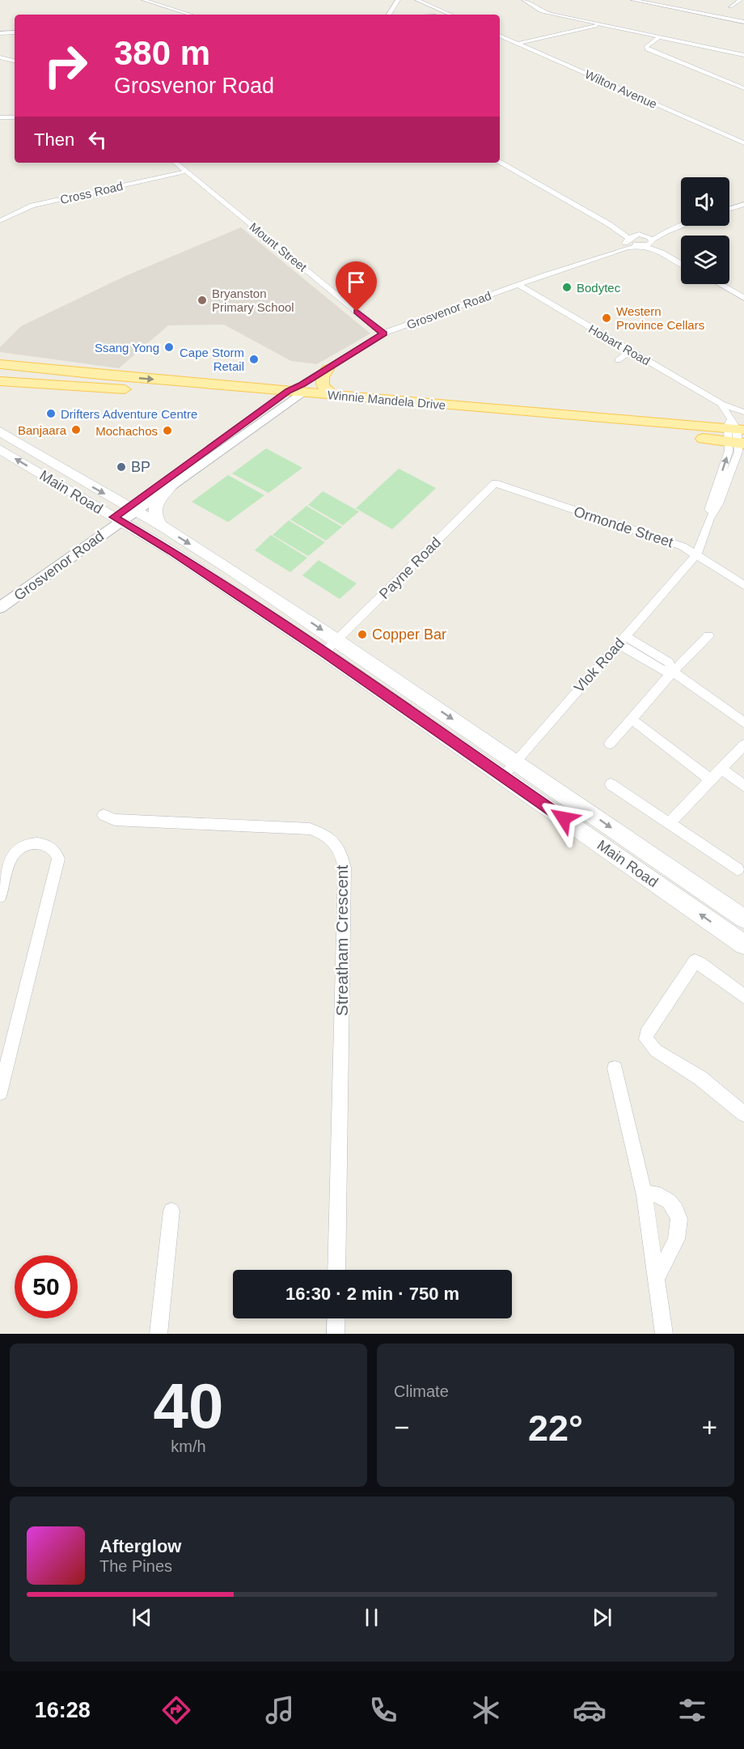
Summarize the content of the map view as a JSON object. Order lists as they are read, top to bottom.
{
  "streets": {
    "main road": ["Winnie Mandela Drive", "Main Road"],
    "street": [
      "Wilton Avenue",
      "Cross Road",
      "Mount Street",
      "Grosvenor Road",
      "Hobart Road",
      "Ormonde Street",
      "Payne Road",
      "Vlok Road",
      "Streatham Crescent"
    ]
  },
  "crossings": [
    ["Cross Road", "Mount Street"],
    ["Mount Street", "Grosvenor Road"],
    ["Grosvenor Road", "Hobart Road"],
    ["Grosvenor Road", "Winnie Mandela Drive"],
    ["Grosvenor Road", "Main Road"],
    ["Main Road", "Payne Road"],
    ["Main Road", "Vlok Road"],
    ["Ormonde Street", "Payne Road"],
    ["Ormonde Street", "Vlok Road"]
  ],
  "places": [
    "Bodytec",
    "Bryanston Primary School",
    "Western Province Cellars",
    "Ssang Yong",
    "Cape Storm Retail",
    "Drifters Adventure Centre",
    "Banjaara",
    "Mochachos",
    "BP",
    "Copper Bar"
  ],
  "page": {
    "turn": ["380 m", "Grosvenor Road"],
    "then": "Then",
    "limit": "50",
    "trip": "16:30 · 2 min · 750 m",
    "tile": [
      ["40", "km/h"],
      "Climate"
    ],
    "heat": ["−", "22°", "+"],
    "song": ["Afterglow", "The Pines"],
    "tabs": "16:28"
  }
}
